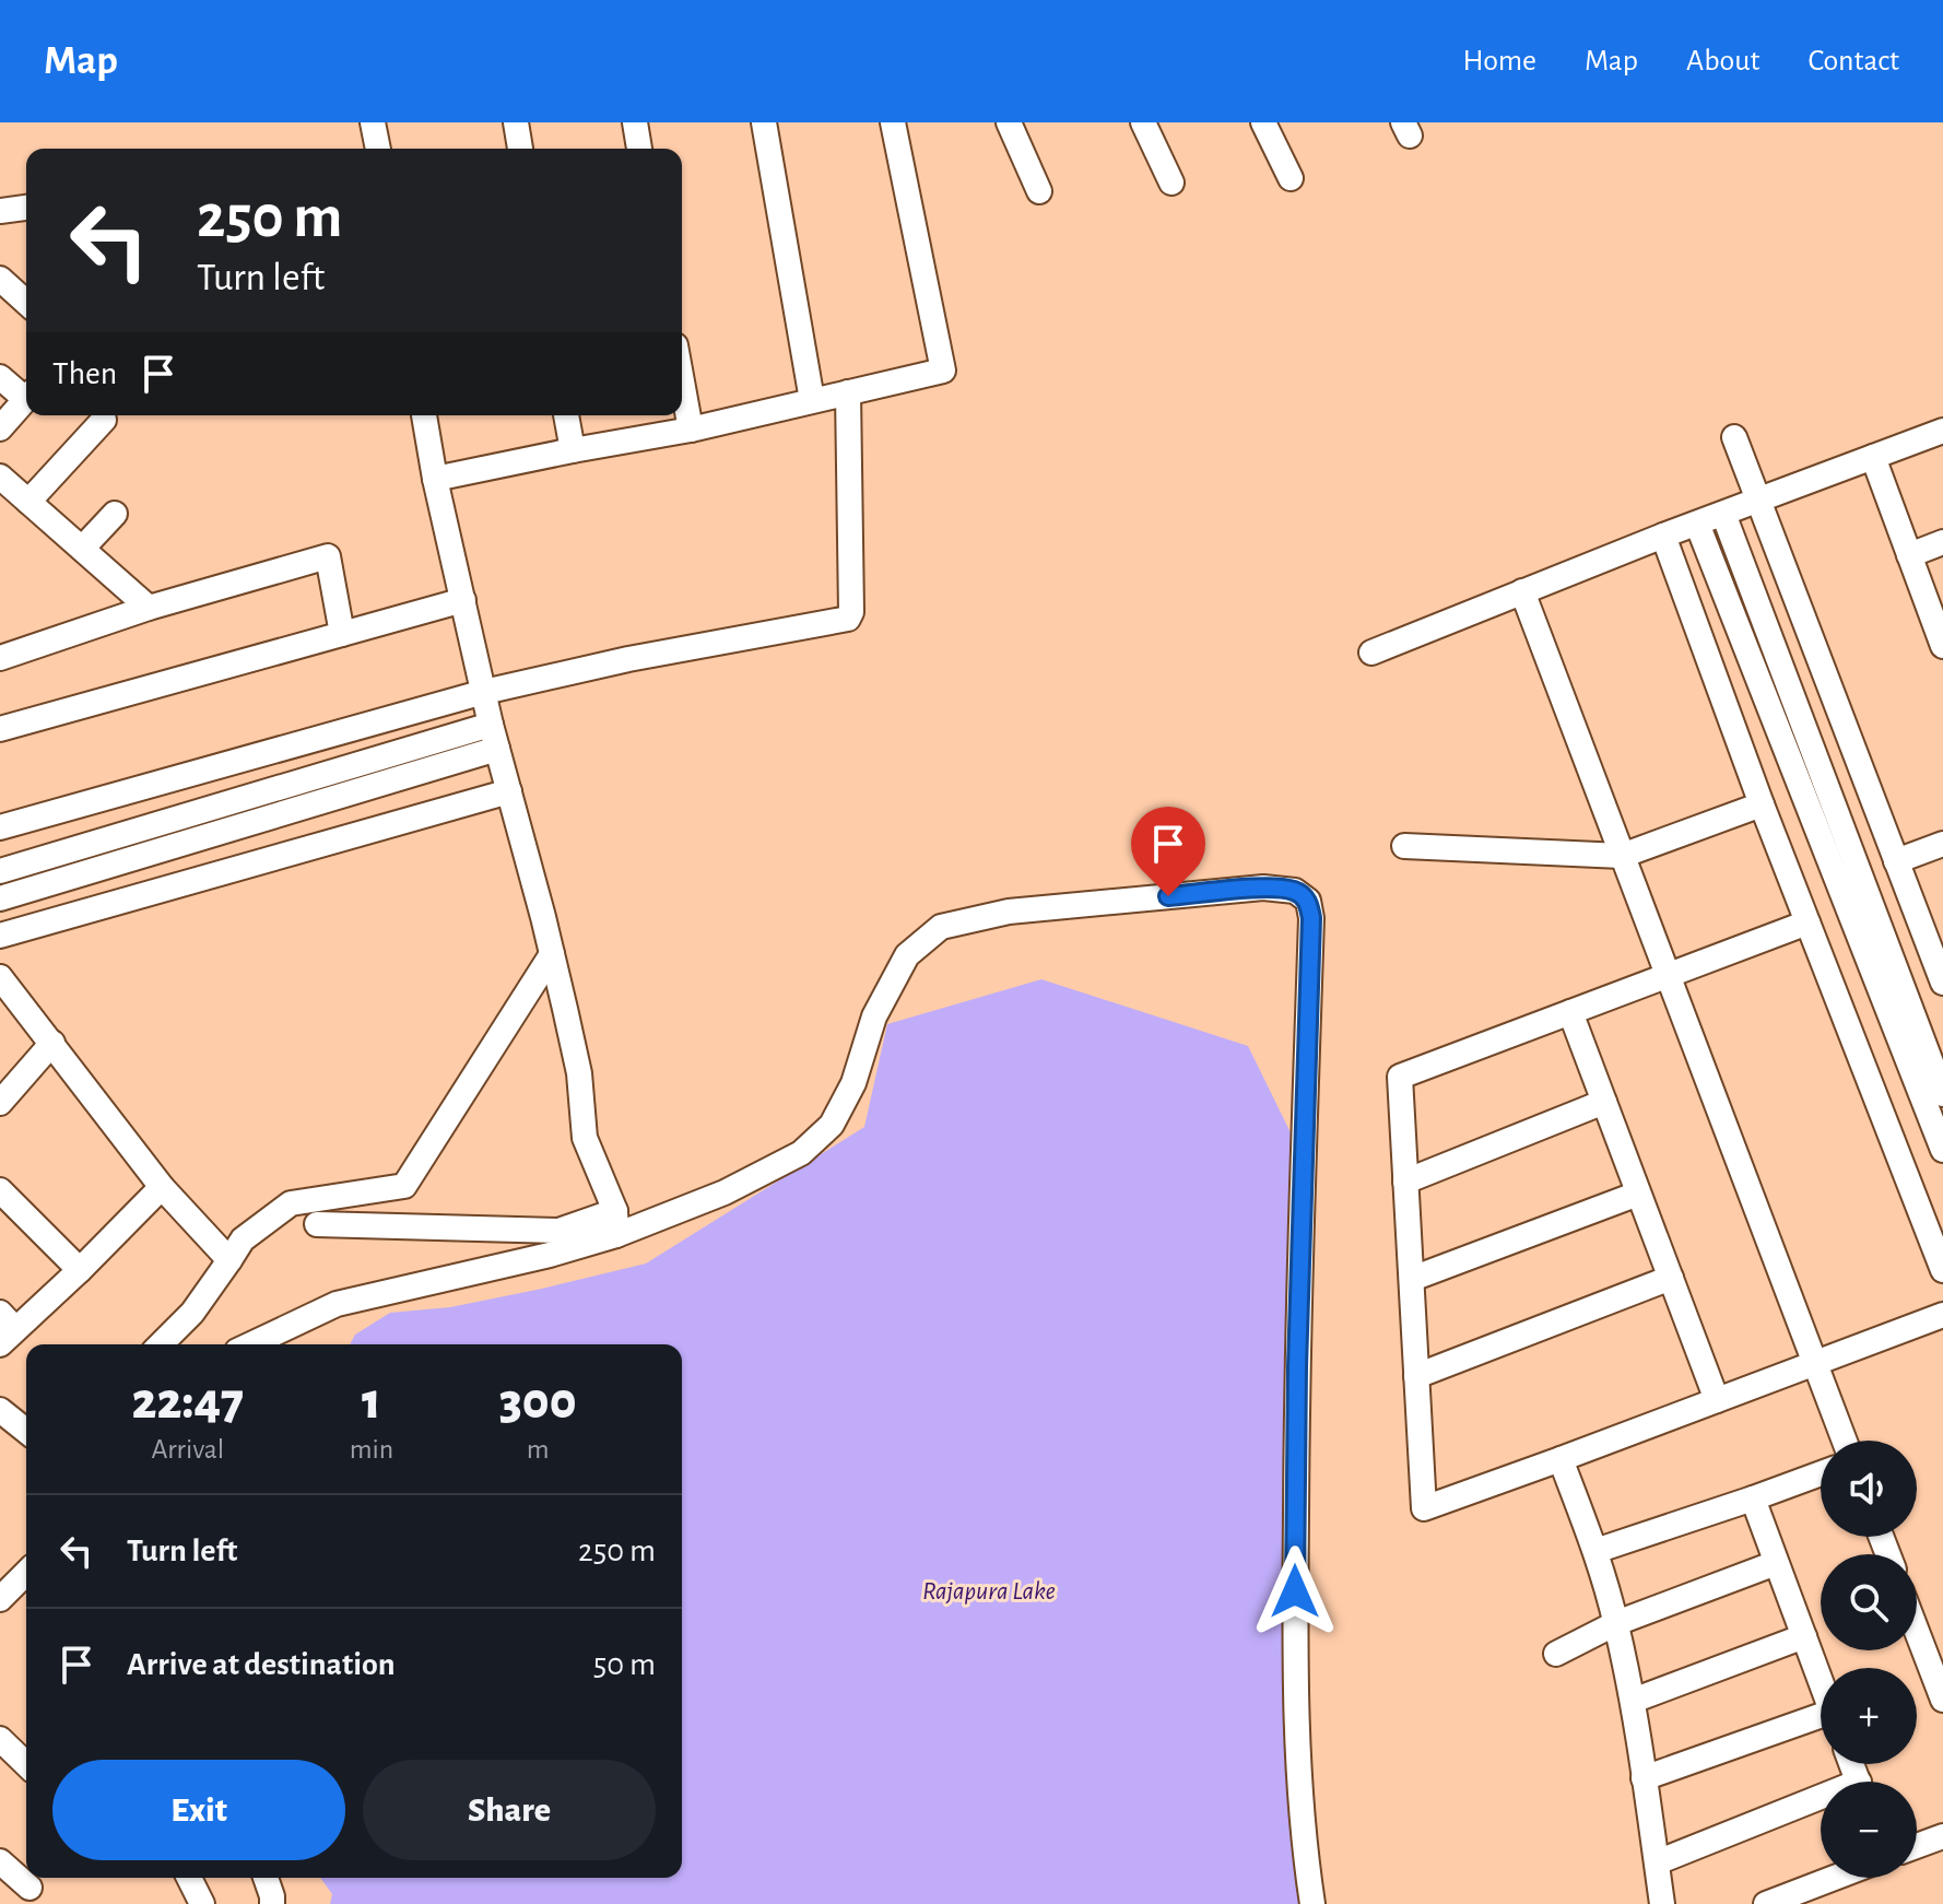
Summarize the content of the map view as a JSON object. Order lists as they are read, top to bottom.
{
  "water": ["Rajapura Lake"],
  "page": {
    "header": "Map",
    "nav": [
      "Home",
      "Map",
      "About",
      "Contact"
    ],
    "turn": ["250 m", "Turn left"],
    "then": "Then",
    "eta": [
      "22:47",
      "Arrival",
      "1",
      "min",
      "300",
      "m"
    ],
    "map_buttons": ["+", "−"],
    "list": [
      {
        "name": "Turn left",
        "value": "250 m"
      },
      {
        "name": "Arrive at destination",
        "value": "50 m"
      }
    ],
    "buttons": ["Exit", "Share"]
  }
}
